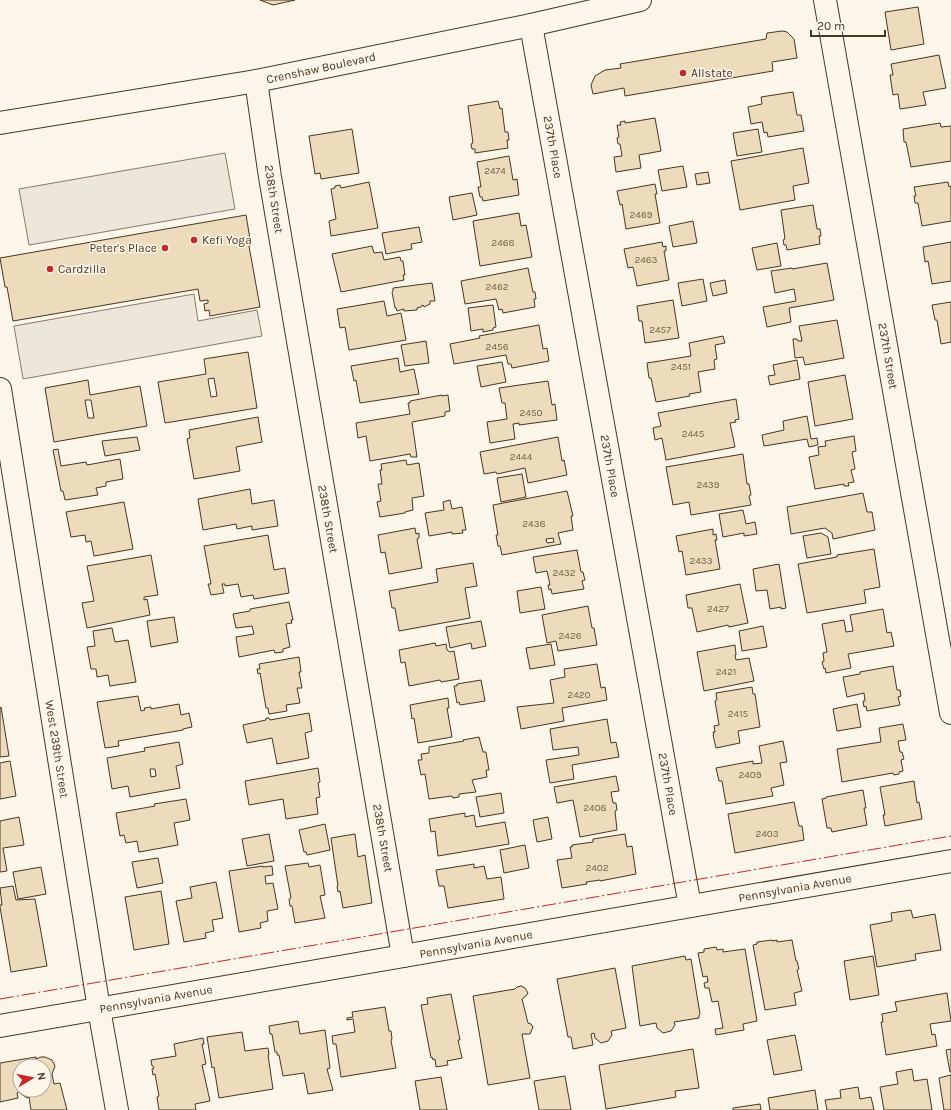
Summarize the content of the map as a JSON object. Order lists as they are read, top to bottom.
{
  "streets": {
    "street": [
      "Crenshaw Boulevard",
      "237th Place",
      "238th Street",
      "237th Street",
      "West 239th Street",
      "Pennsylvania Avenue"
    ]
  },
  "crossings": [
    ["Crenshaw Boulevard", "237th Place"],
    ["Crenshaw Boulevard", "238th Street"],
    ["237th Place", "Pennsylvania Avenue"],
    ["238th Street", "Pennsylvania Avenue"],
    ["West 239th Street", "Pennsylvania Avenue"]
  ],
  "places": [
    "Allstate",
    "Kefi Yoga",
    "Peter's Place",
    "Cardzilla"
  ],
  "house_numbers": [
    "2474",
    "2469",
    "2468",
    "2463",
    "2462",
    "2457",
    "2456",
    "2451",
    "2450",
    "2445",
    "2444",
    "2439",
    "2438",
    "2433",
    "2432",
    "2427",
    "2426",
    "2421",
    "2420",
    "2415",
    "2409",
    "2408",
    "2403",
    "2402"
  ],
  "scale_bar": "20 m",
  "north": "right"
}
